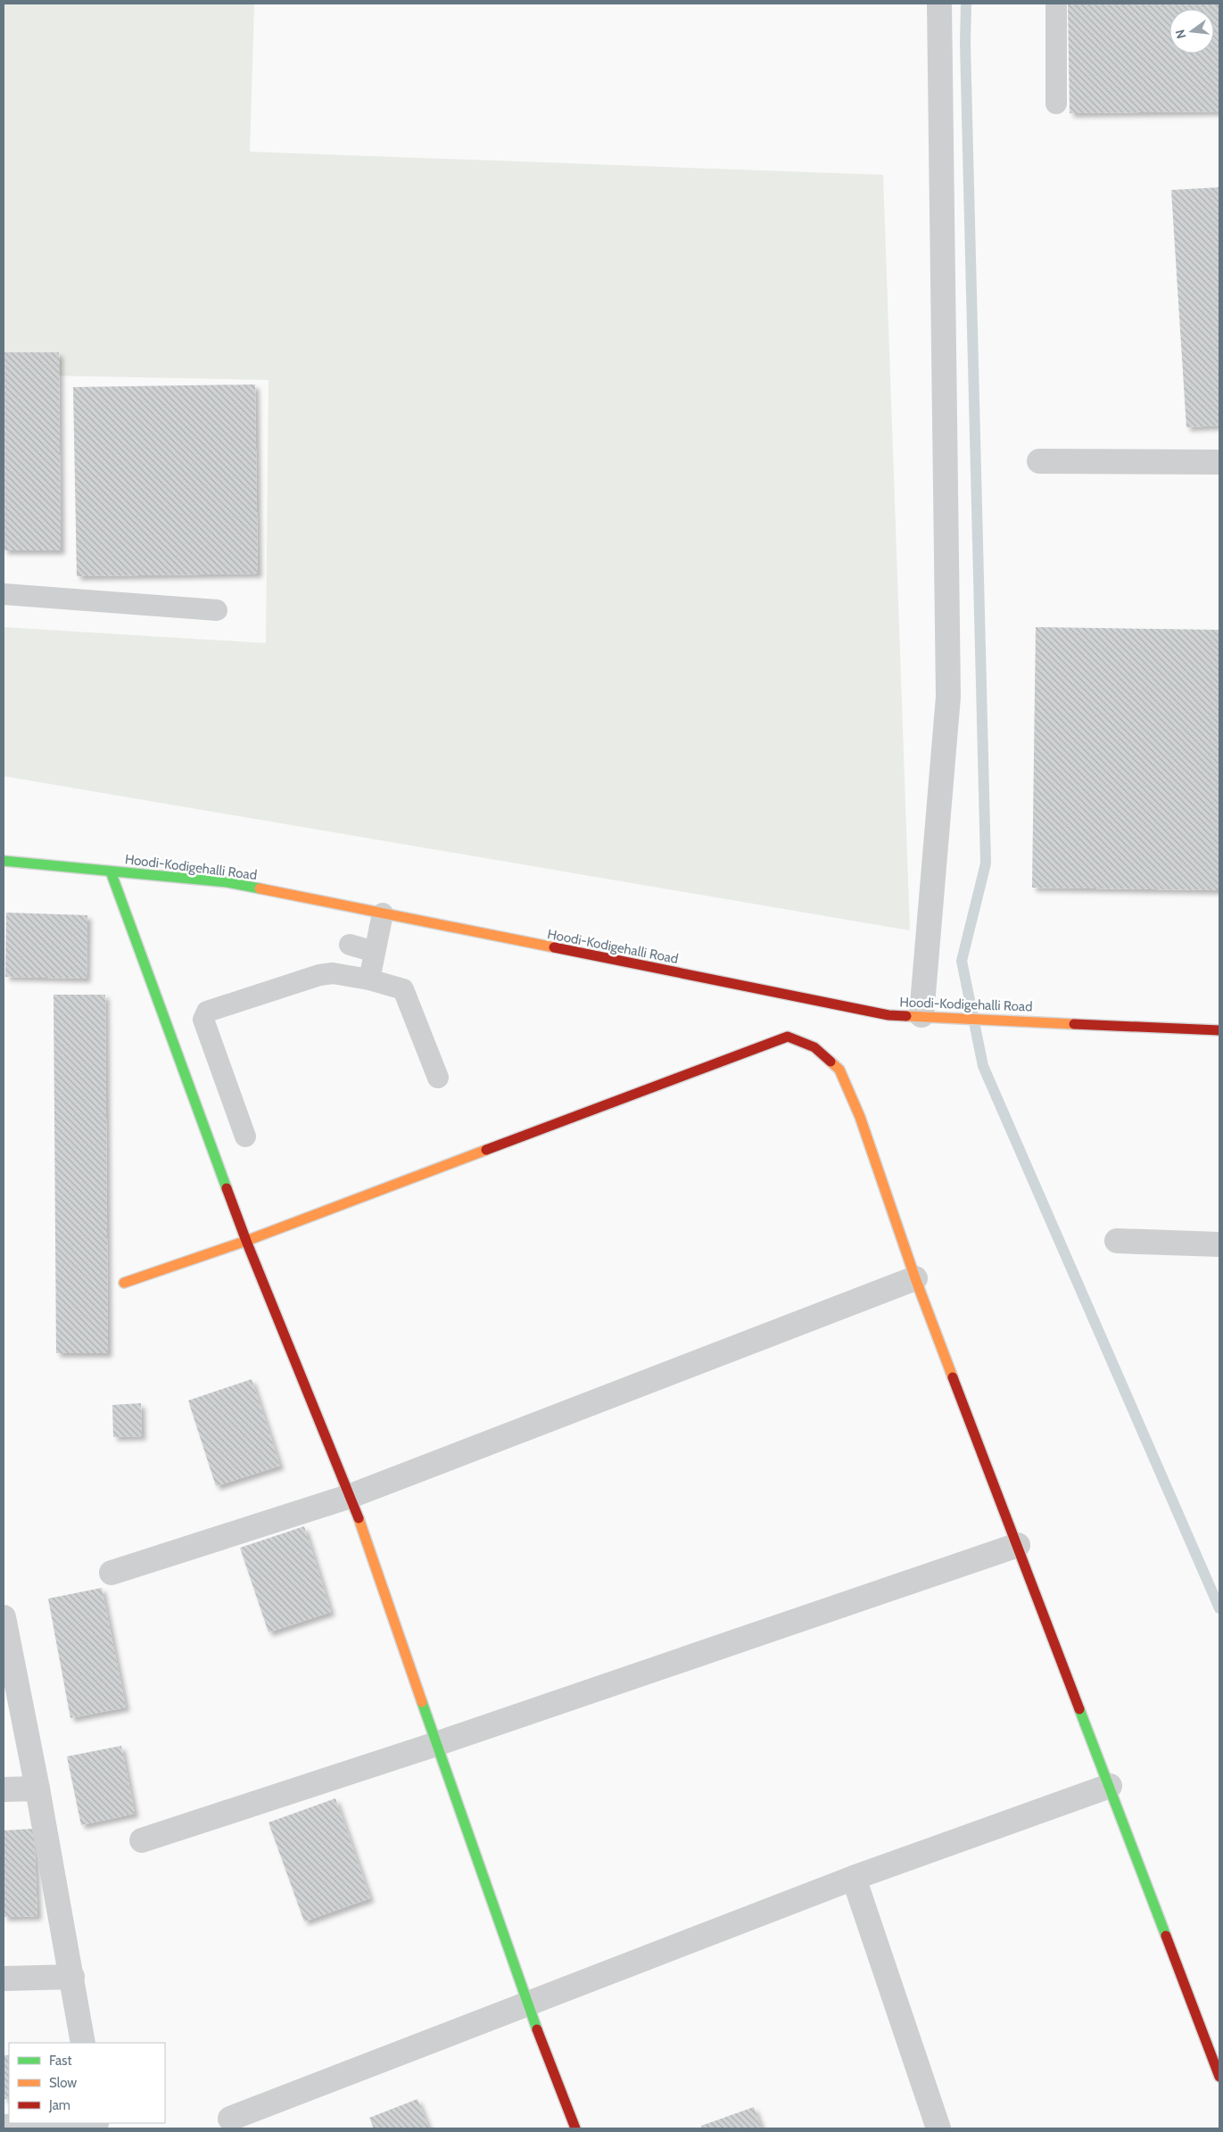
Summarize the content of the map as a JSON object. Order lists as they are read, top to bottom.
{
  "streets": {
    "street": ["Hoodi-Kodigehalli Road"]
  },
  "legend": ["Fast", "Slow", "Jam"],
  "north": "left"
}
